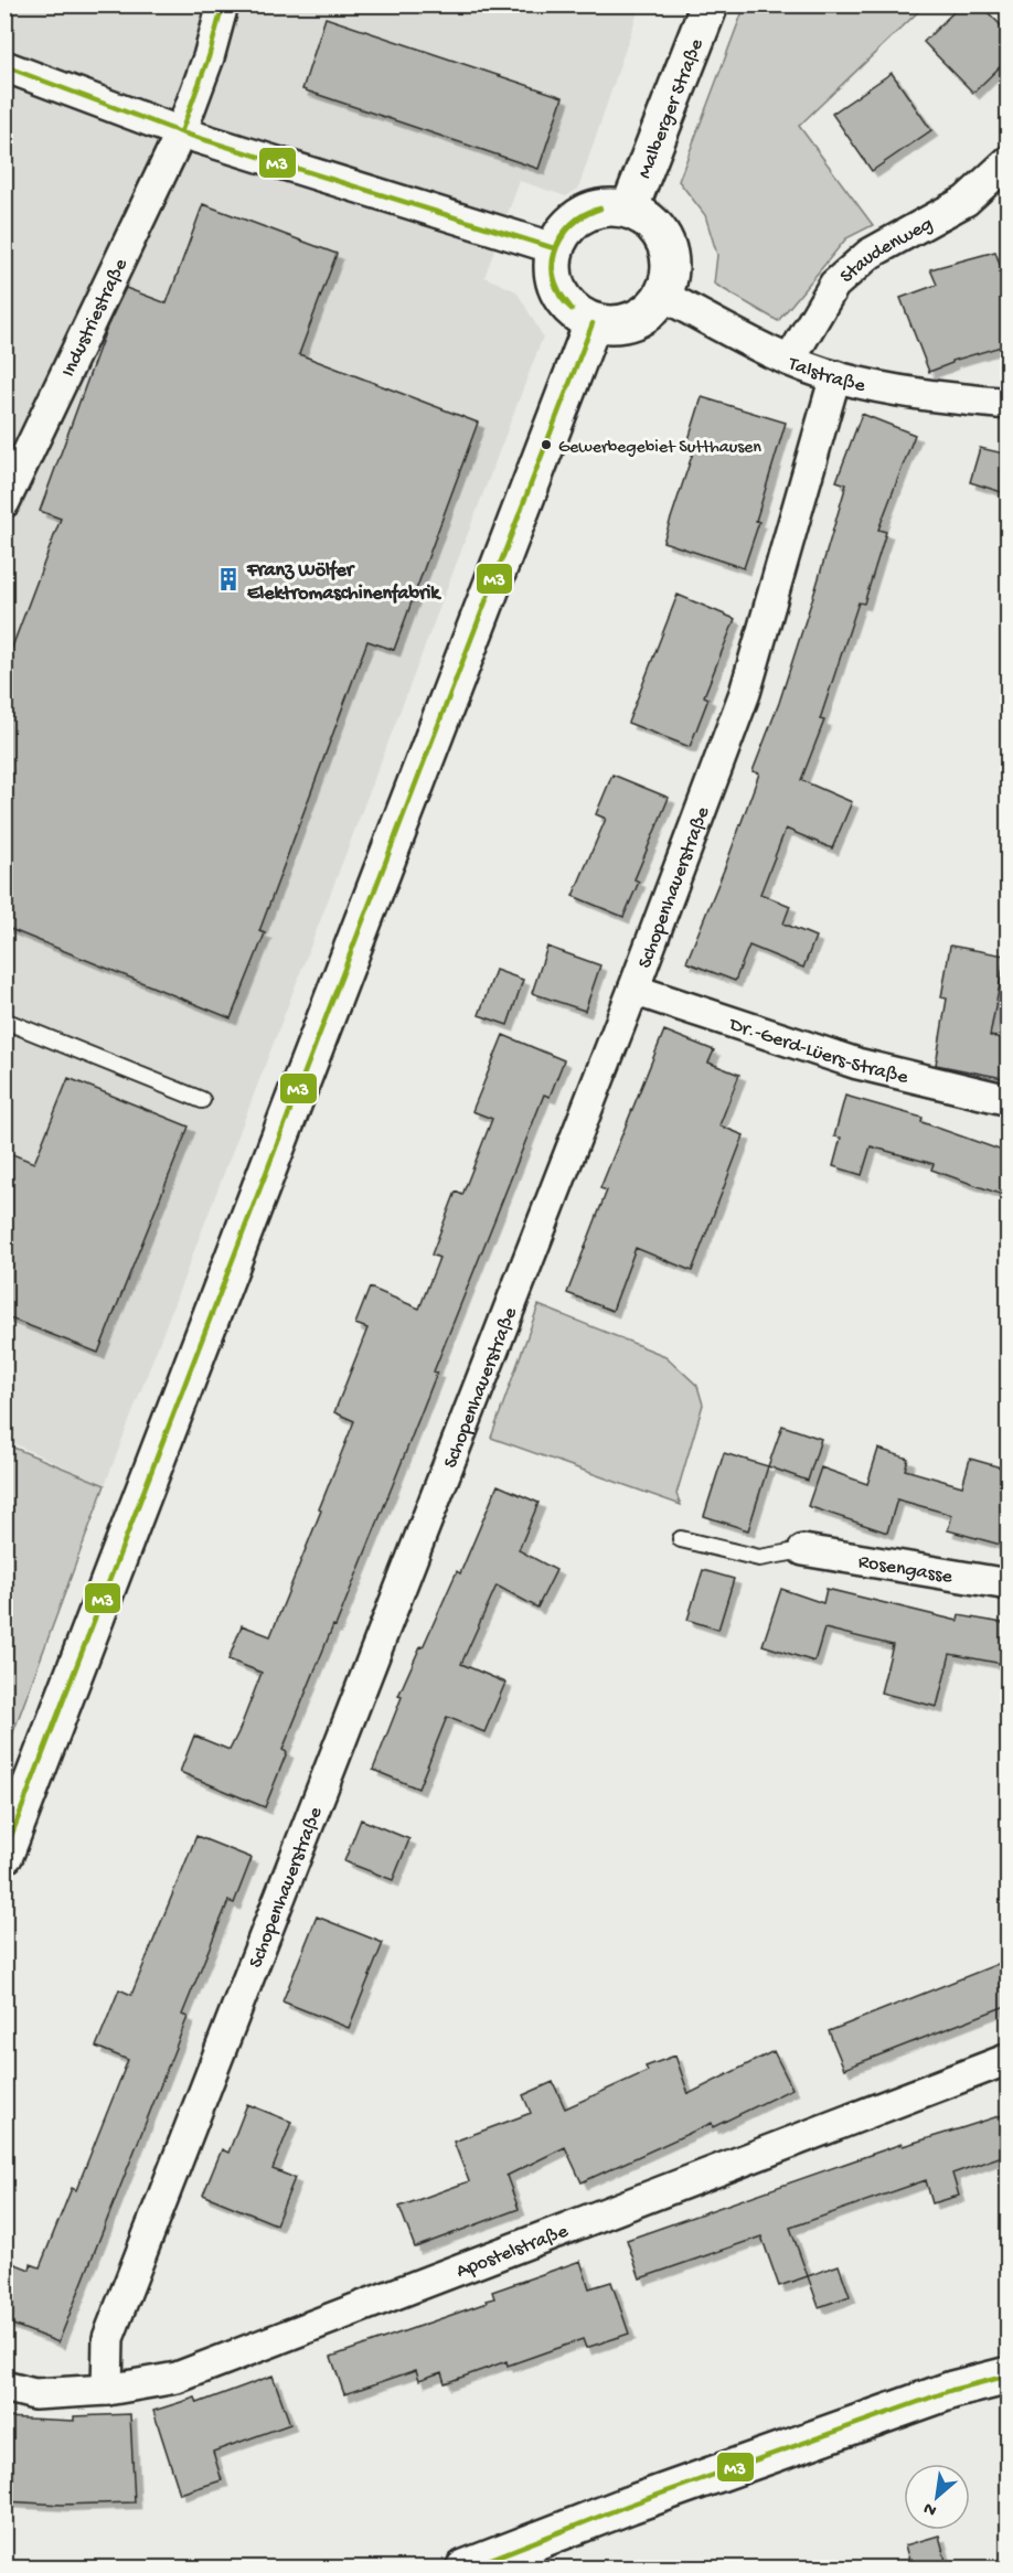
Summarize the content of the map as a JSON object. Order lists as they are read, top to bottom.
{
  "streets": {
    "street": [
      "Malberger Straße",
      "Staudenweg",
      "Industriestraße",
      "Talstraße",
      "Schopenhauerstraße",
      "Dr.-Gerd-Lüers-Straße",
      "Rosengasse",
      "Apostelstraße"
    ]
  },
  "crossings": [
    ["Malberger Straße", "Talstraße"],
    ["Staudenweg", "Talstraße"],
    ["Talstraße", "Schopenhauerstraße"],
    ["Schopenhauerstraße", "Dr.-Gerd-Lüers-Straße"],
    ["Schopenhauerstraße", "Apostelstraße"]
  ],
  "places": {
    "other": ["Gewerbegebiet Sutthausen"],
    "building": ["Franz Wölfer Elektromaschinenfabrik"]
  },
  "lines": ["transit line M3"],
  "north": "bottom left"
}
